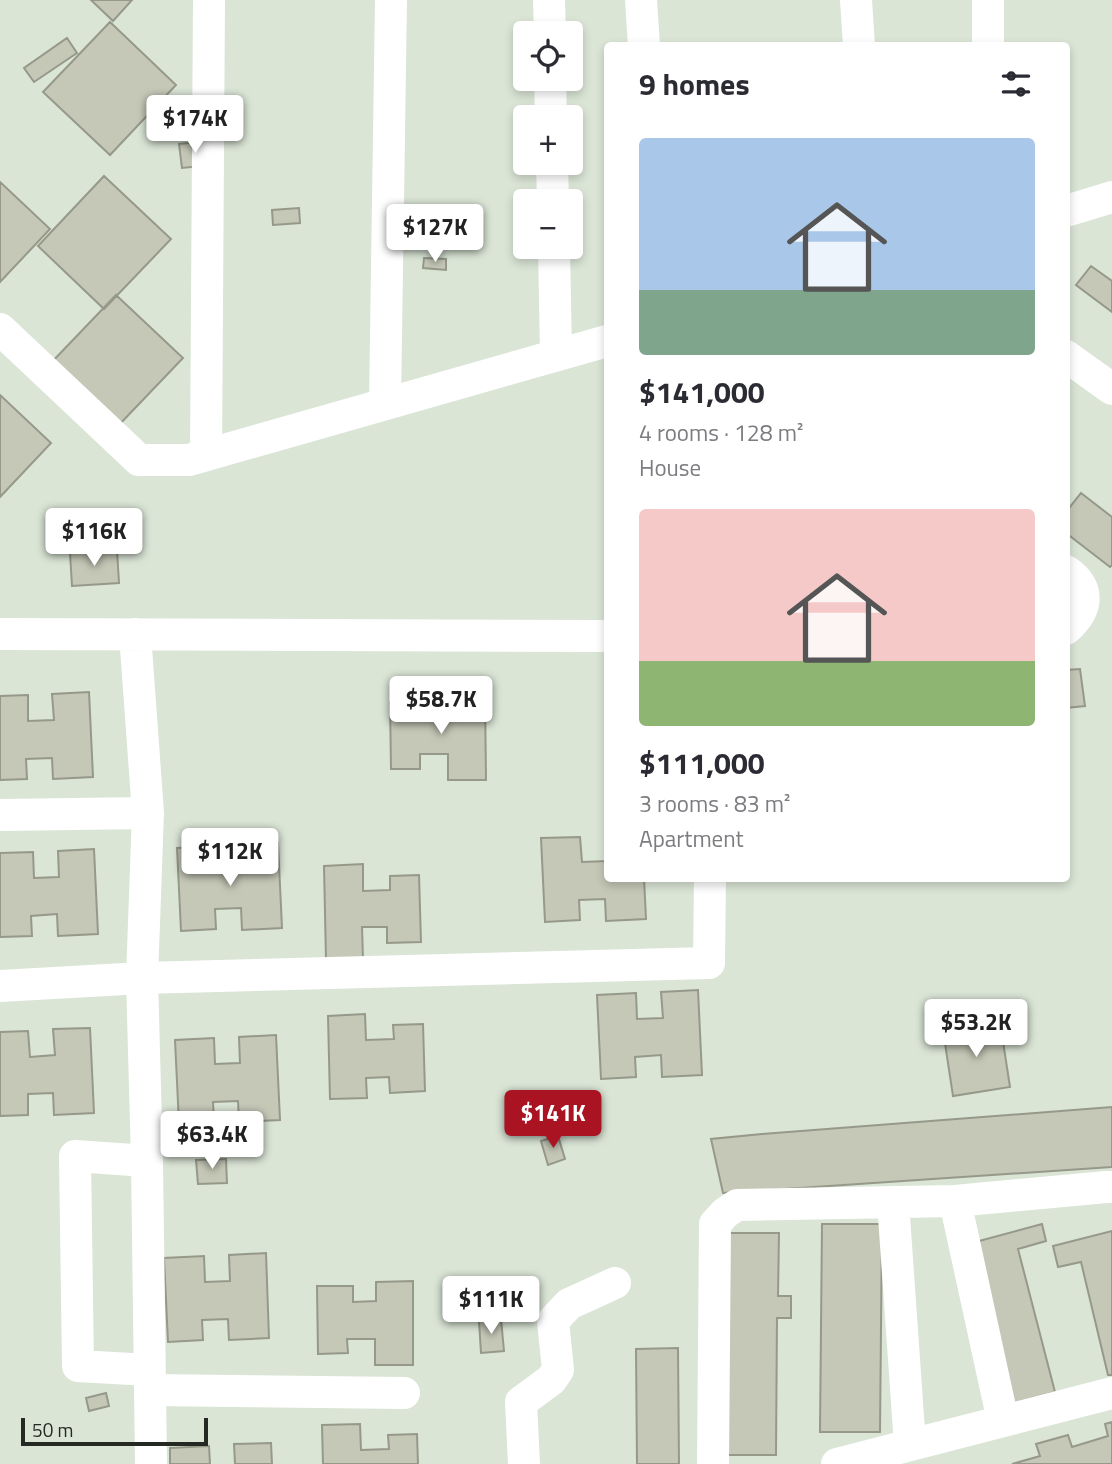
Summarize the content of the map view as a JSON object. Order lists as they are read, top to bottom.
{
  "scale_bar": "50 m",
  "page": {
    "map_buttons": ["+", "−"],
    "heading": "9 homes",
    "price": [
      "$174K",
      "$127K",
      "$116K",
      "$58.7K",
      "$112K",
      "$53.2K",
      "$141K",
      "$63.4K",
      "$111K"
    ],
    "list": [
      {
        "name": "$141,000",
        "note": "4 rooms · 128 m² · House"
      },
      {
        "name": "$111,000",
        "note": "3 rooms · 83 m² · Apartment"
      }
    ],
    "scale": "50 m"
  }
}
